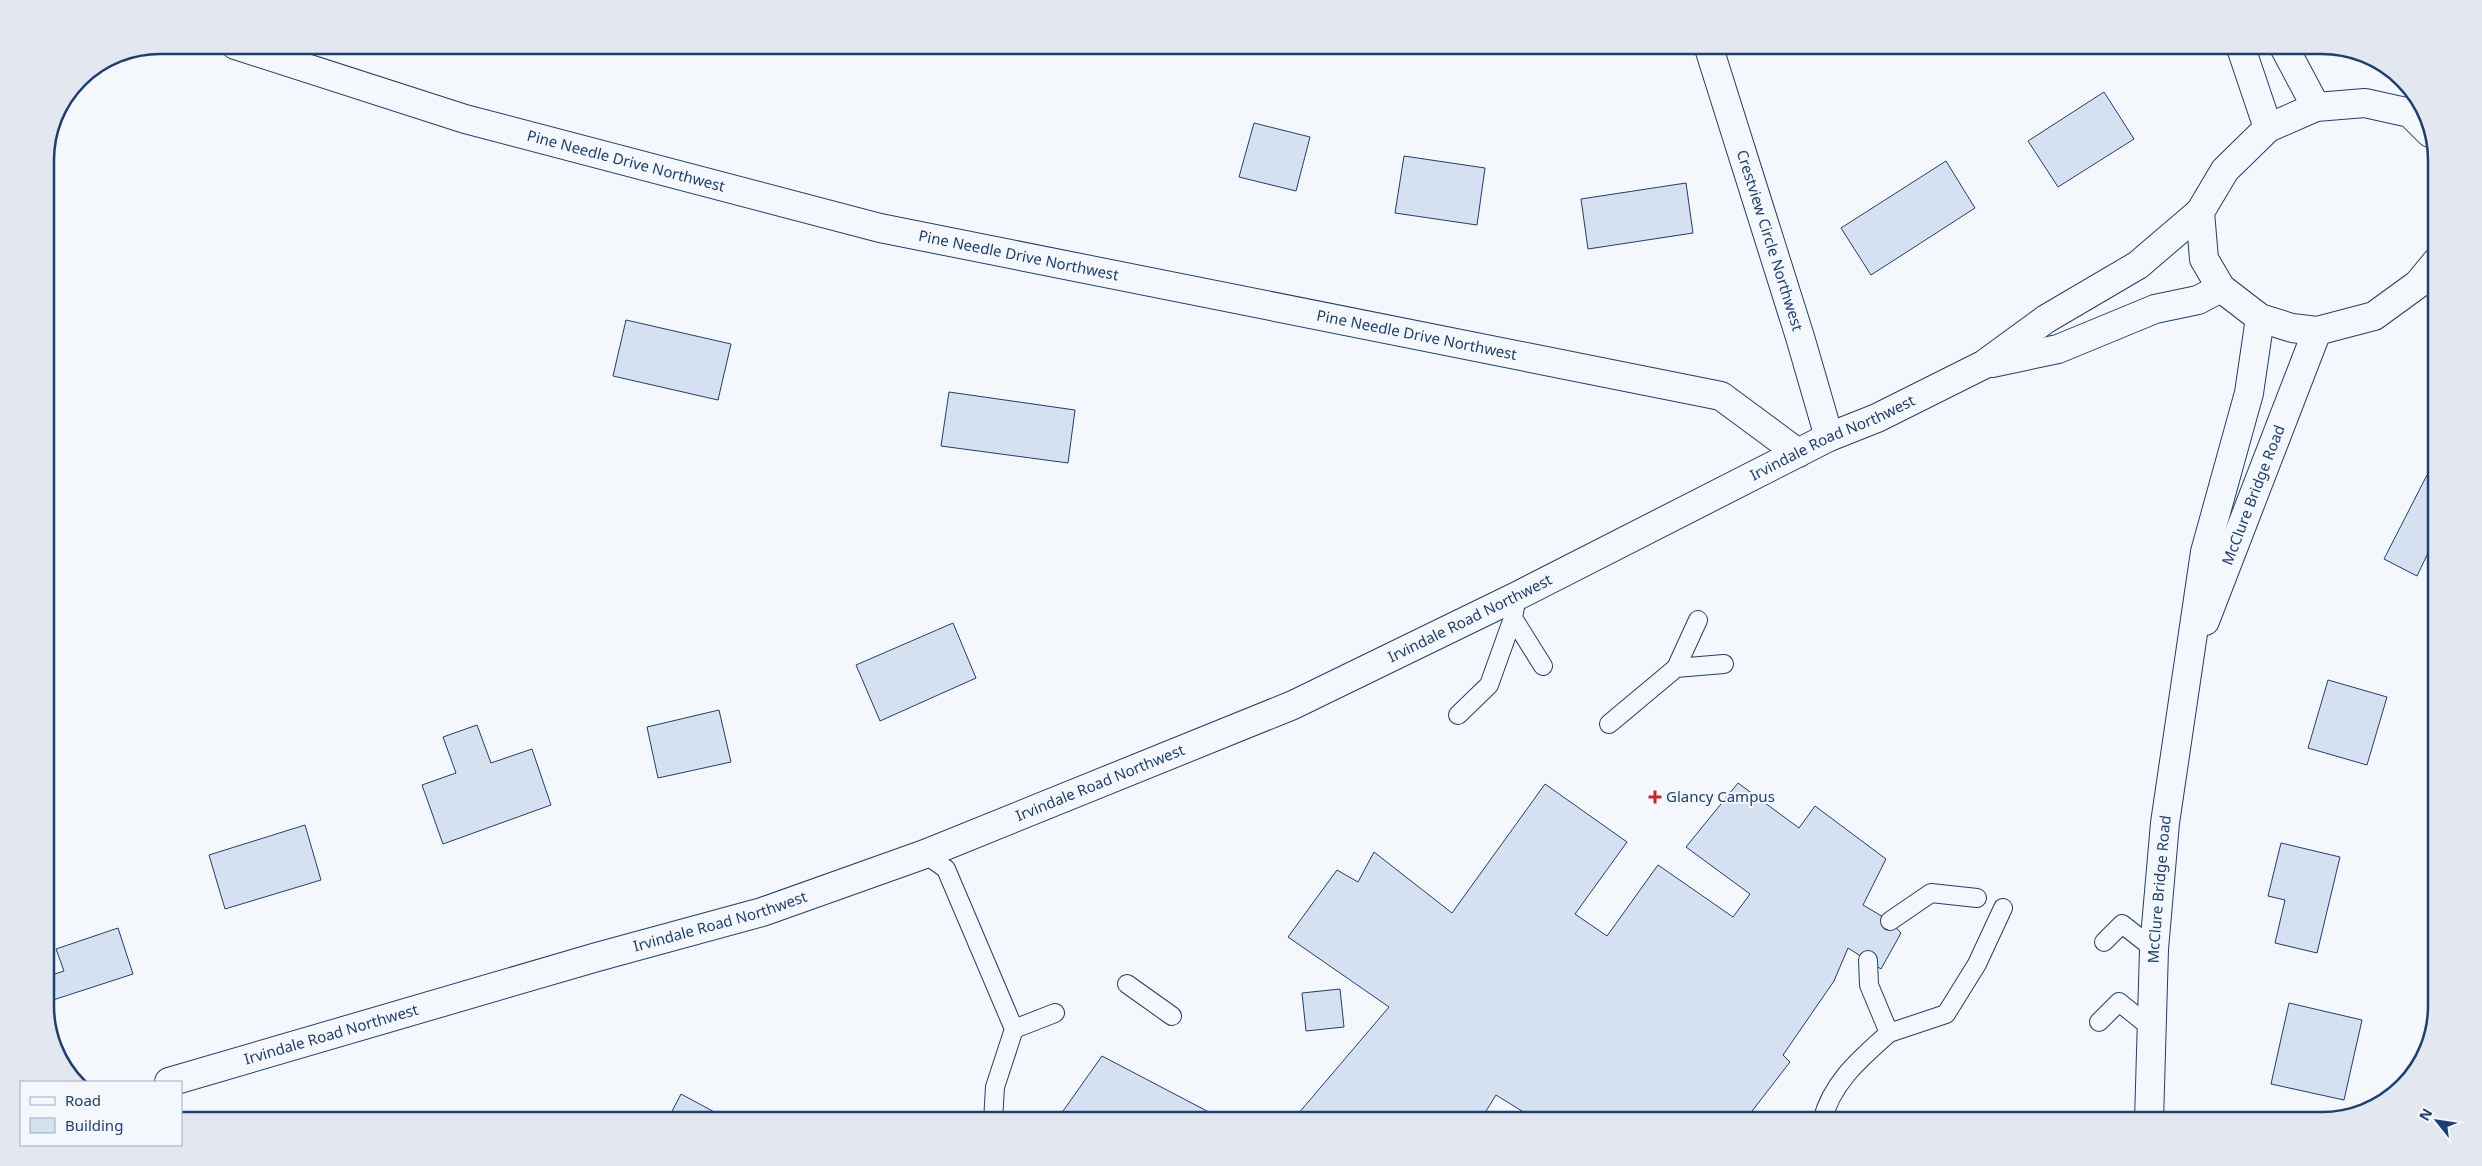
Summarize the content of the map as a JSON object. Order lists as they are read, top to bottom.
{
  "streets": {
    "street": [
      "Pine Needle Drive Northwest",
      "Crestview Circle Northwest",
      "Irvindale Road Northwest",
      "McClure Bridge Road"
    ]
  },
  "crossings": [
    ["Pine Needle Drive Northwest", "Irvindale Road Northwest"],
    ["Crestview Circle Northwest", "Irvindale Road Northwest"]
  ],
  "places": {
    "health": ["Glancy Campus"]
  },
  "legend": ["Road", "Building"],
  "north": "top left"
}
